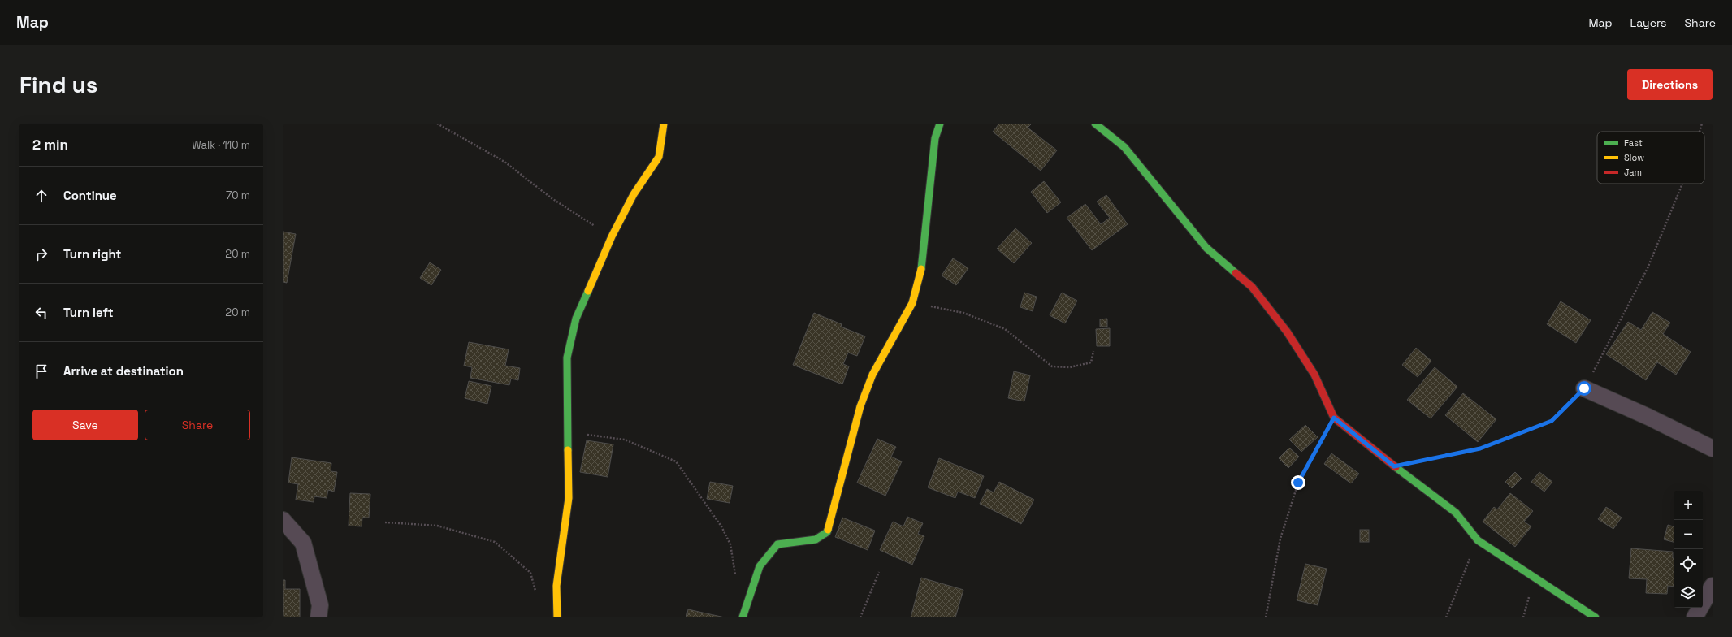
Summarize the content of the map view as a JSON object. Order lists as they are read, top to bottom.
{
  "legend": ["Fast", "Slow", "Jam"],
  "page": {
    "header": "Map",
    "nav": ["Map", "Layers", "Share"],
    "buttons": [
      "Directions",
      ["Save", "Share"]
    ],
    "title": "Find us",
    "heading": ["2 min", "Walk · 110 m"],
    "list": [
      ["Continue", "70 m"],
      ["Turn right", "20 m"],
      ["Turn left", "20 m"],
      "Arrive at destination"
    ],
    "map_buttons": ["+", "−"]
  }
}
